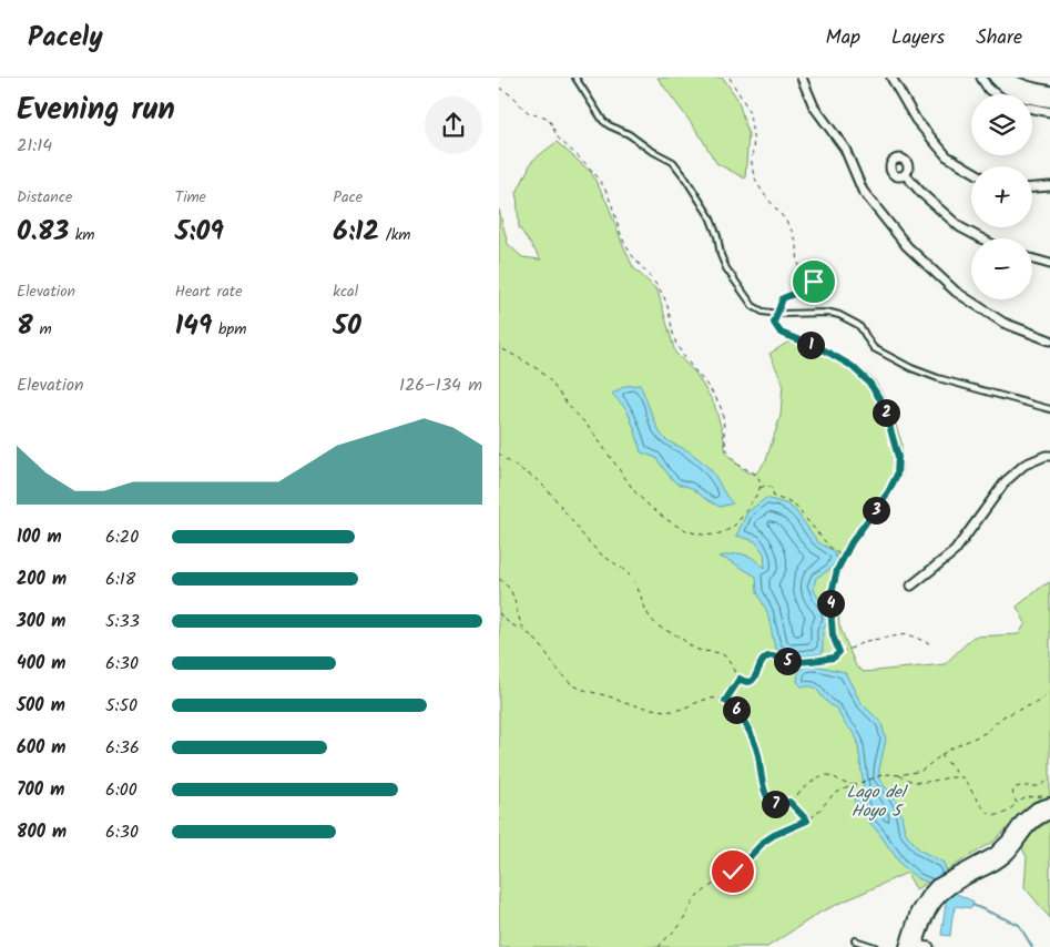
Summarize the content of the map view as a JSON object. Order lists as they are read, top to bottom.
{
  "water": ["Lago del Hoyo 5"],
  "page": {
    "header": "Pacely",
    "nav": ["Map", "Layers", "Share"],
    "heading": ["Evening run", "21:14"],
    "map_buttons": ["+", "−"],
    "stats": [
      ["Distance", "0.83 km"],
      ["Time", "5:09"],
      ["Pace", "6:12 /km"],
      ["Elevation", "8 m"],
      ["Heart rate", "149 bpm"],
      ["kcal", "50"]
    ],
    "pins": [
      "1",
      "2",
      "3",
      "4",
      "5",
      "6",
      "7"
    ],
    "chart": ["Elevation", "126–134 m"],
    "list": [
      {
        "name": "100 m",
        "note": "6:20"
      },
      {
        "name": "200 m",
        "note": "6:18"
      },
      {
        "name": "300 m",
        "note": "5:33"
      },
      {
        "name": "400 m",
        "note": "6:30"
      },
      {
        "name": "500 m",
        "note": "5:50"
      },
      {
        "name": "600 m",
        "note": "6:36"
      },
      {
        "name": "700 m",
        "note": "6:00"
      },
      {
        "name": "800 m",
        "note": "6:30"
      }
    ]
  }
}
